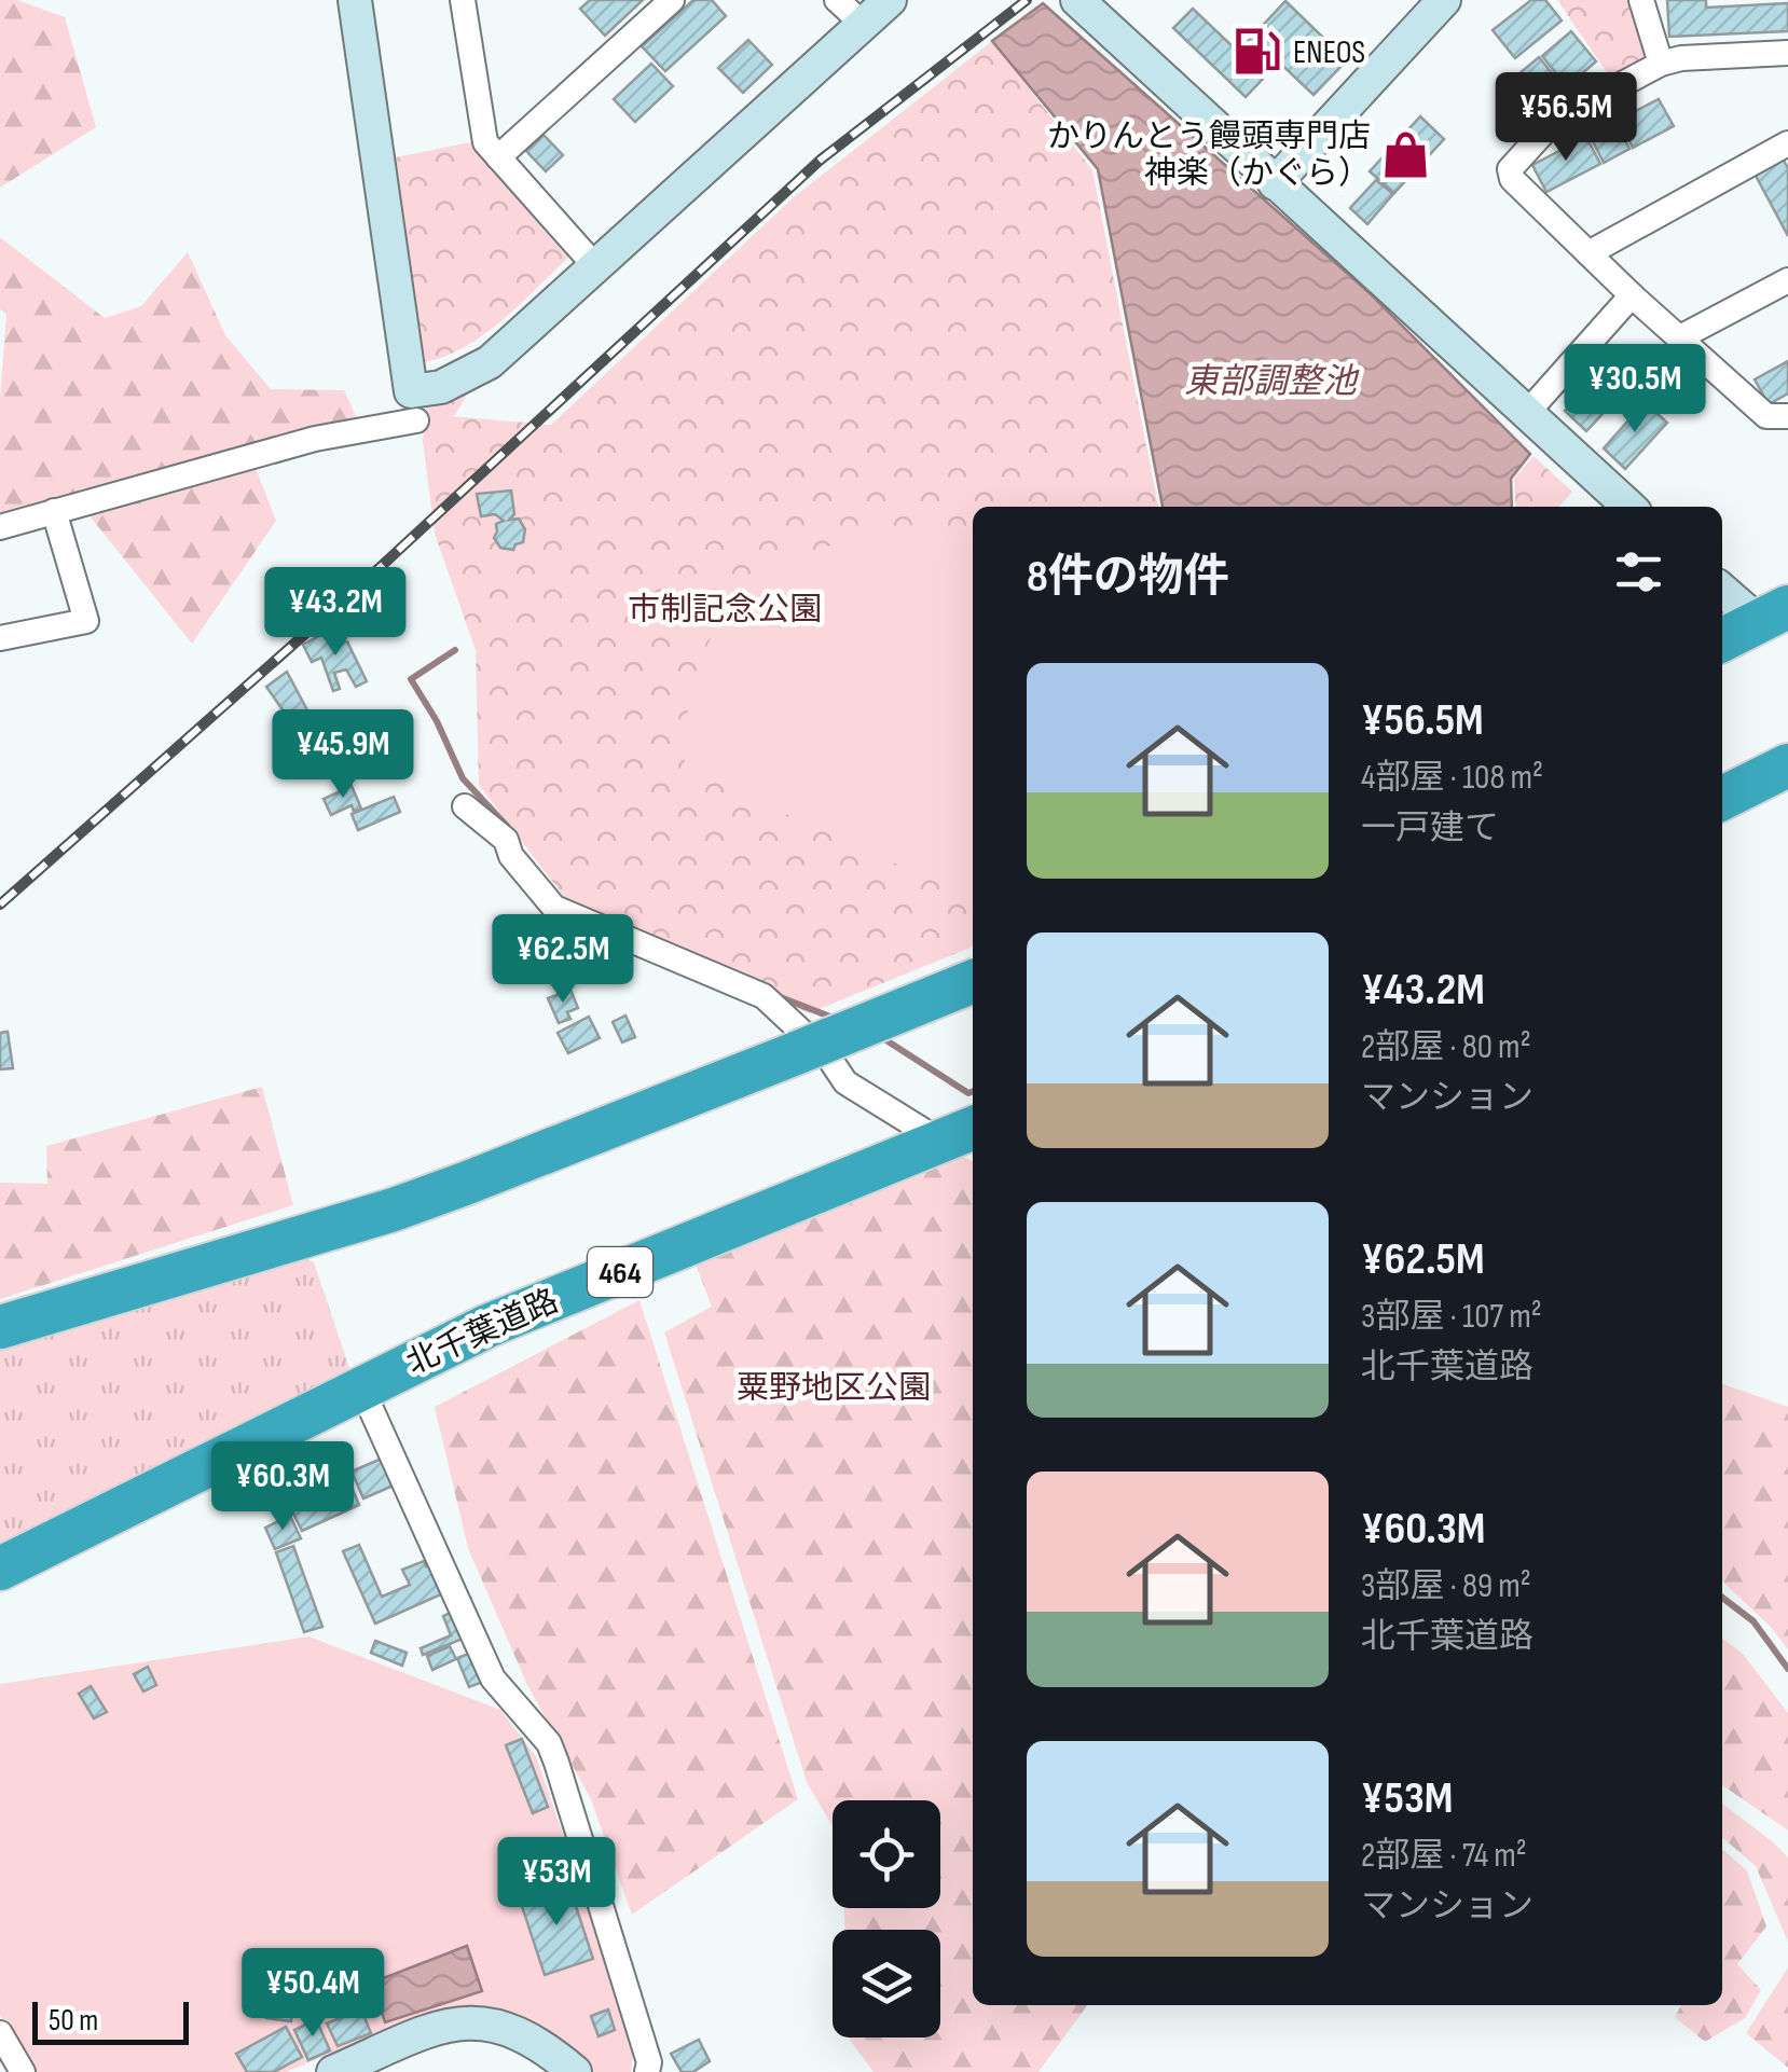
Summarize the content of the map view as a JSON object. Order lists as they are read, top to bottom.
{
  "streets": {
    "highway": ["464", "北千葉道路"]
  },
  "water": ["東部調整池"],
  "parks": ["市制記念公園", "粟野地区公園"],
  "places": {
    "fuel station": ["ENEOS"],
    "shop": ["かりんとう饅頭専門店 神楽（かぐら）"]
  },
  "scale_bar": "50 m",
  "page": {
    "price": [
      "¥56.5M",
      "¥30.5M",
      "¥43.2M",
      "¥45.9M",
      "¥62.5M",
      "¥60.3M",
      "¥53M",
      "¥50.4M"
    ],
    "heading": "8件の物件",
    "list": [
      {
        "name": "¥56.5M",
        "note": "4部屋 · 108 m² · 一戸建て"
      },
      {
        "name": "¥43.2M",
        "note": "2部屋 · 80 m² · マンション"
      },
      {
        "name": "¥62.5M",
        "note": "3部屋 · 107 m² · 北千葉道路"
      },
      {
        "name": "¥60.3M",
        "note": "3部屋 · 89 m² · 北千葉道路"
      },
      {
        "name": "¥53M",
        "note": "2部屋 · 74 m² · マンション"
      }
    ],
    "scale": "50 m"
  }
}
